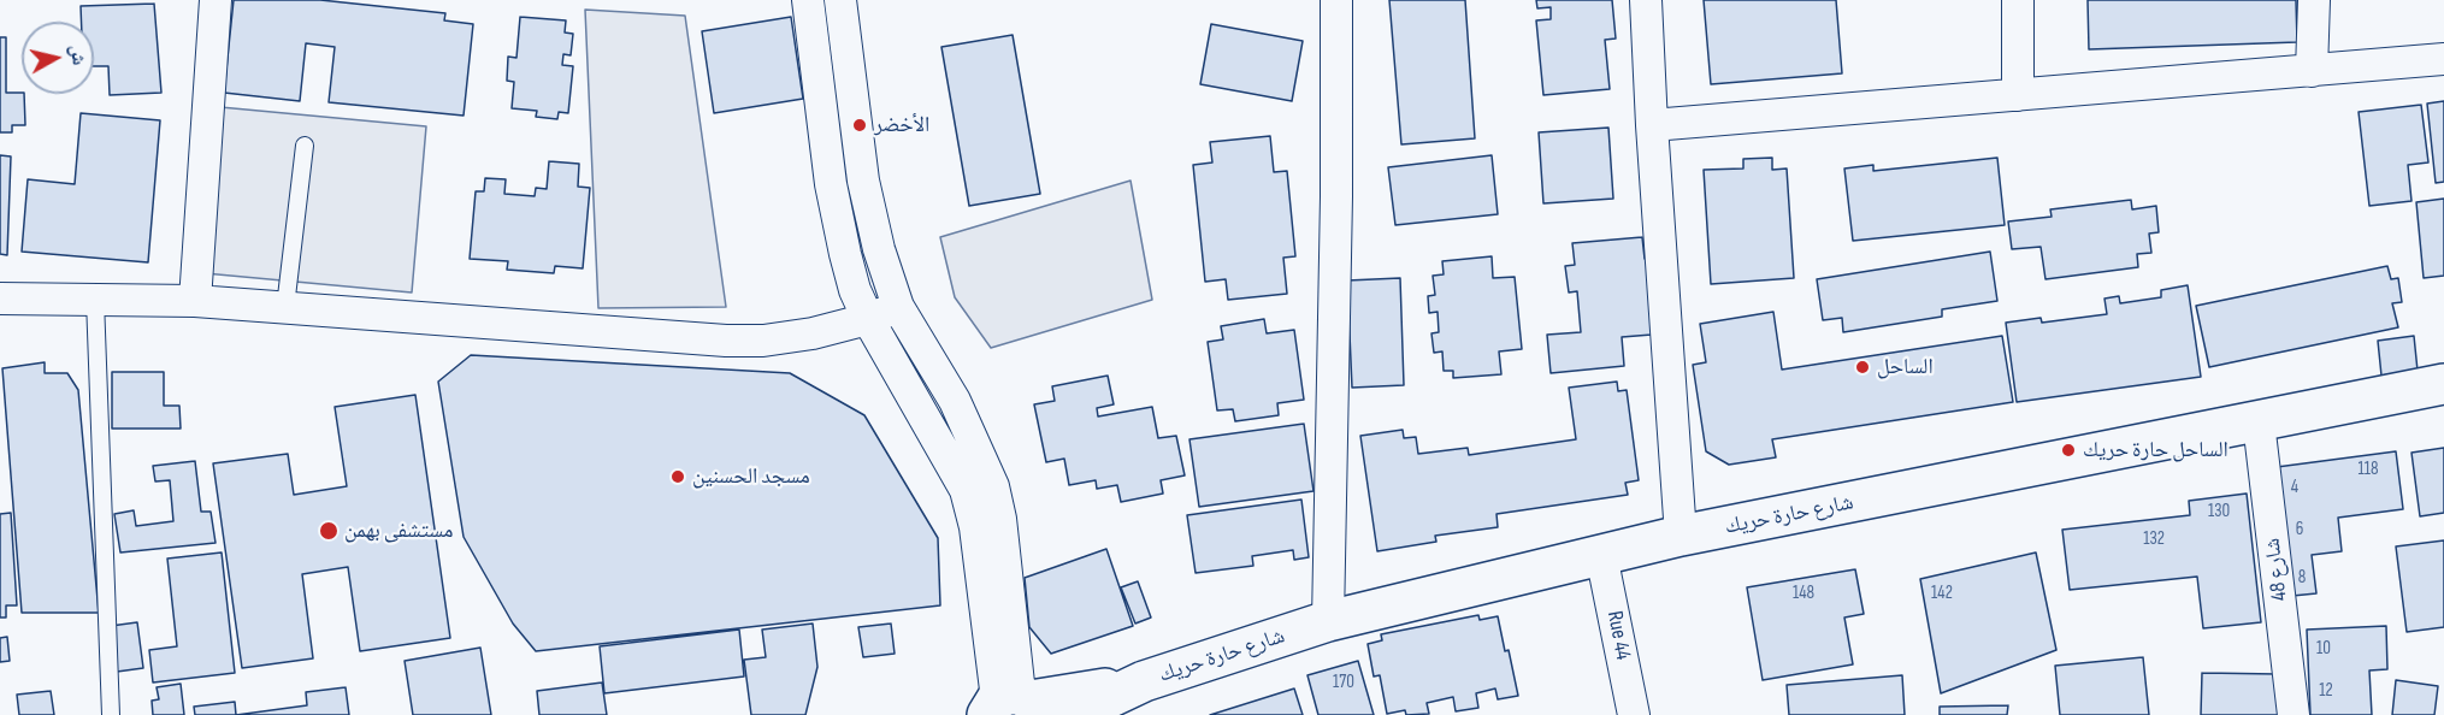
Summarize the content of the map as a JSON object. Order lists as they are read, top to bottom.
{
  "streets": {
    "street": ["شارع حارة حريك", "شارع 48", "Rue 44"]
  },
  "crossings": [
    ["شارع حارة حريك", "شارع 48"],
    ["شارع حارة حريك", "Rue 44"]
  ],
  "places": [
    "الأخضر",
    "الساحل",
    "الساحل حارة حريك",
    "مسجد الحسنين",
    "مستشفى بهمن"
  ],
  "house_numbers": [
    "118",
    "4",
    "130",
    "6",
    "132",
    "8",
    "148",
    "142",
    "10",
    "170",
    "12"
  ],
  "north": "right"
}
